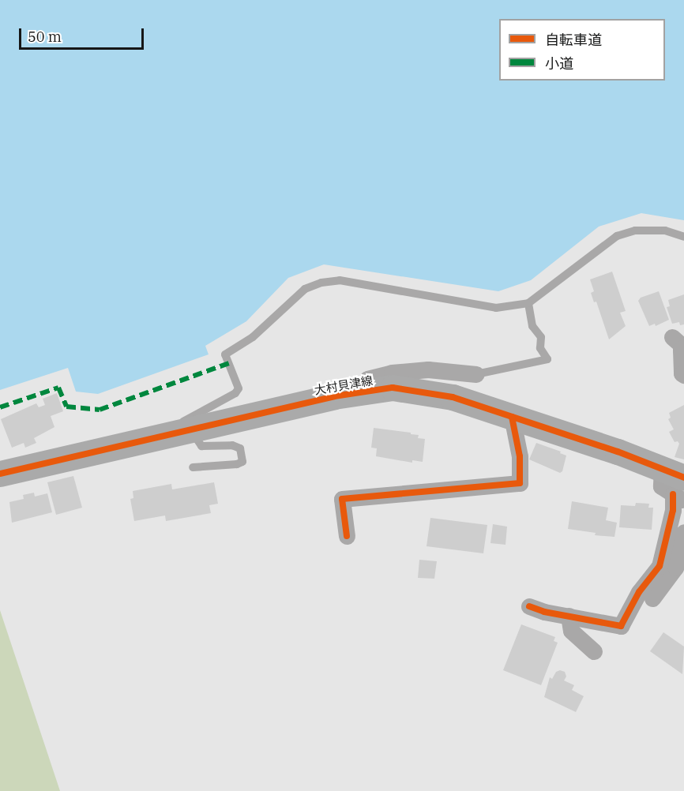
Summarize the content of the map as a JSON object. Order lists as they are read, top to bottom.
{
  "streets": {
    "main road": ["大村貝津線"]
  },
  "legend": ["自転車道", "小道"],
  "scale_bar": "50 m"
}
